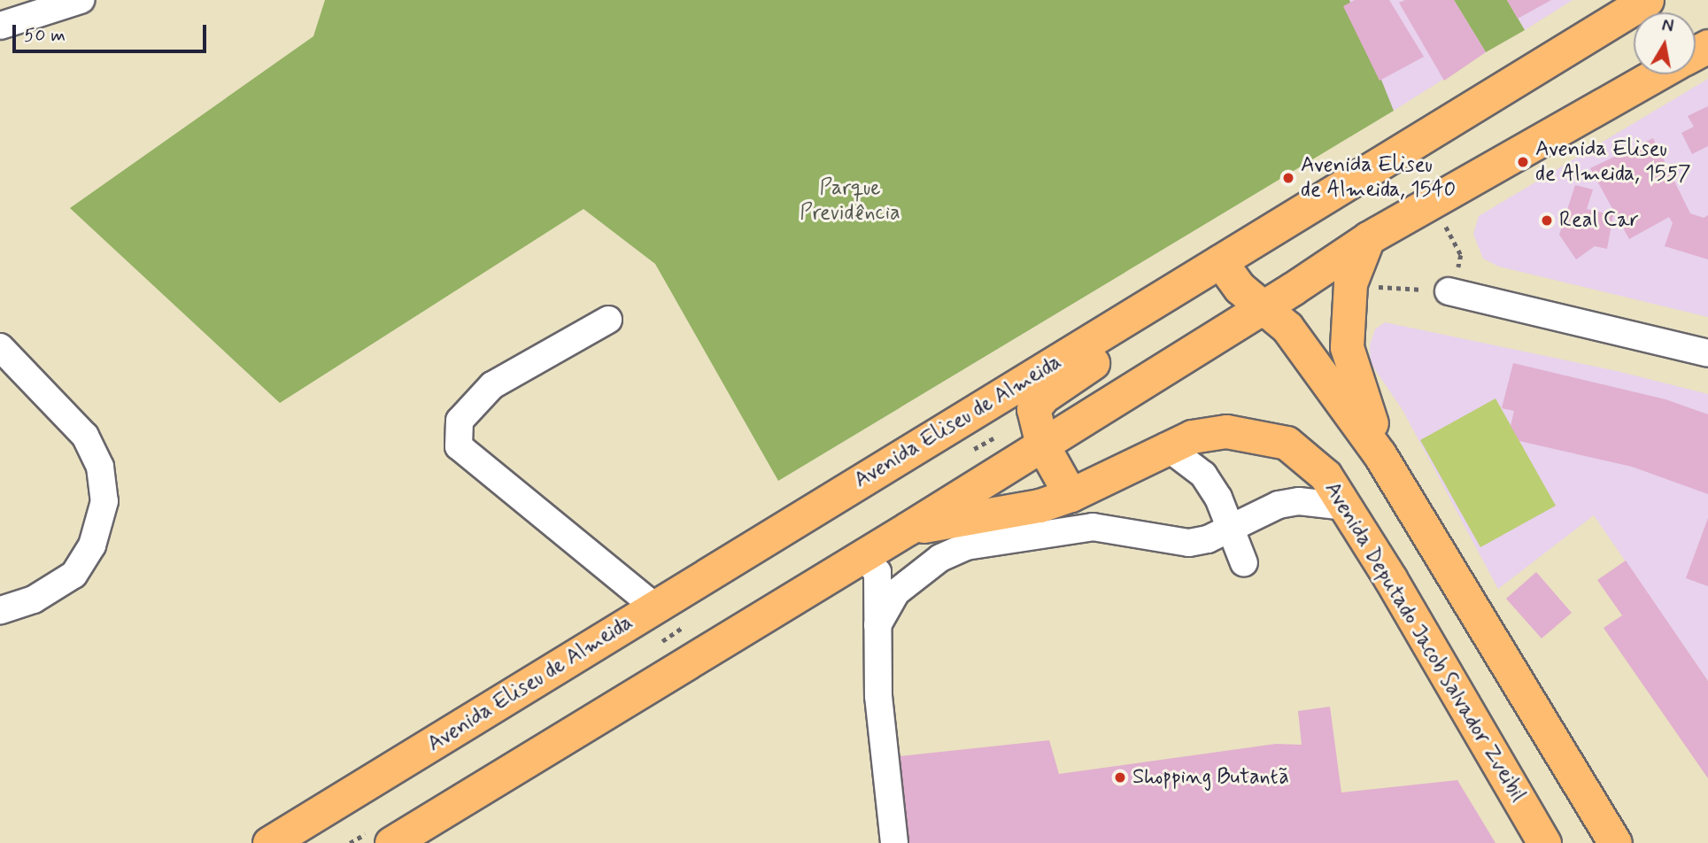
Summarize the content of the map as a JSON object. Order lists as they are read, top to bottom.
{
  "streets": {
    "main road": ["Avenida Eliseu de Almeida", "Avenida Deputado Jacob Salvador Zveibil"]
  },
  "parks": ["Parque Previdência"],
  "places": [
    "Avenida Eliseu de Almeida, 1557",
    "Avenida Eliseu de Almeida, 1540",
    "Real Car",
    "Shopping Butantã"
  ],
  "scale_bar": "50 m",
  "north": "top"
}
